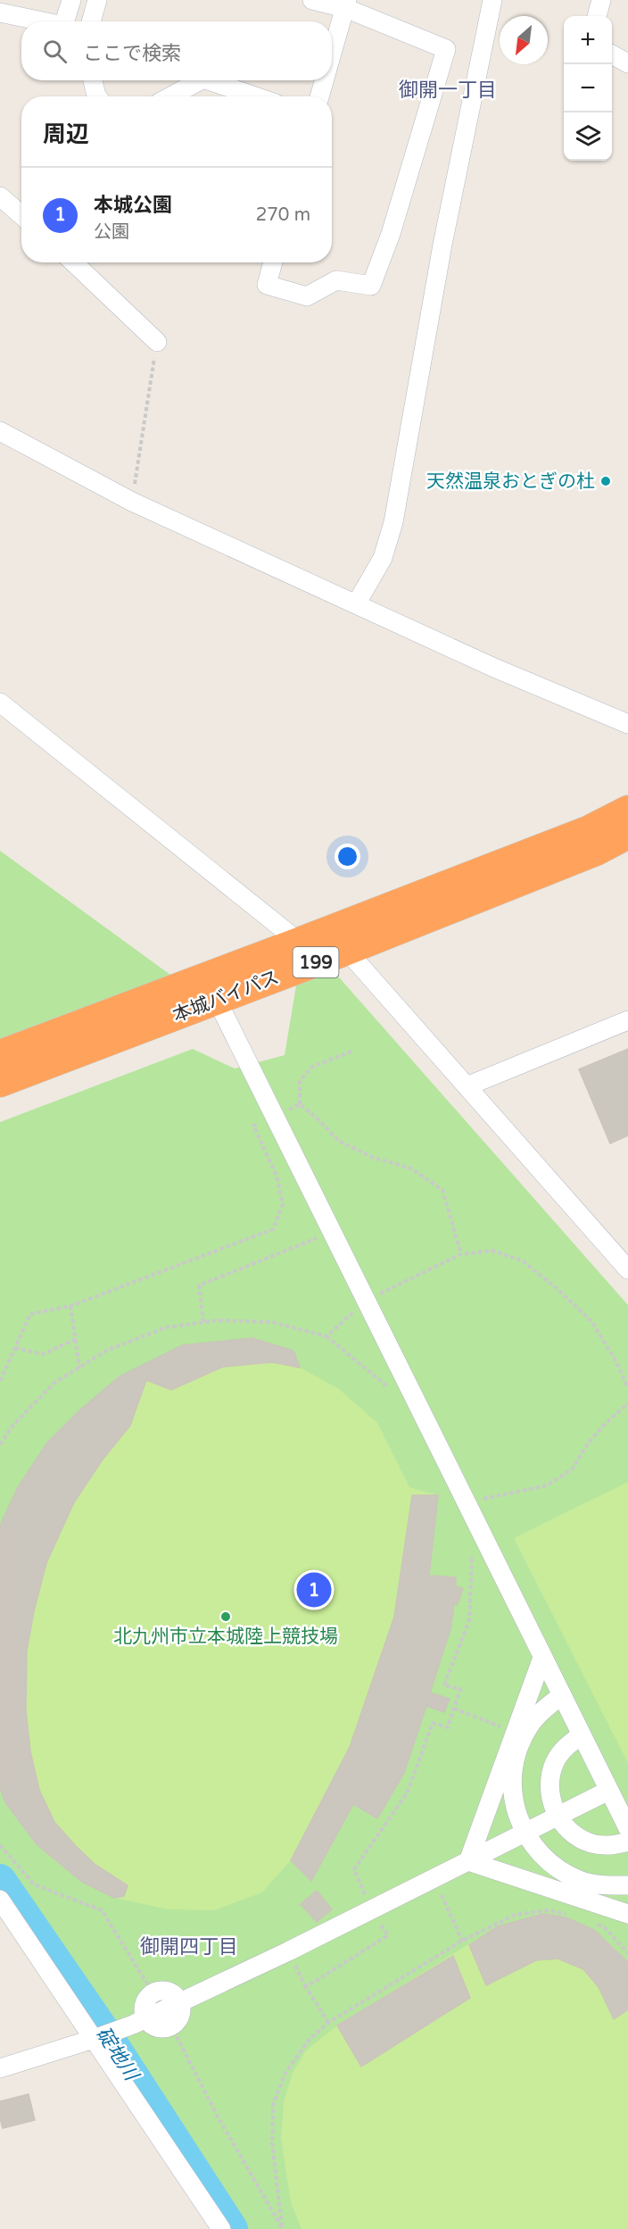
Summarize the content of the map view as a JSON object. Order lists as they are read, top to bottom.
{
  "streets": {
    "highway": ["199", "本城バイパス"]
  },
  "districts": ["御開一丁目", "御開四丁目"],
  "water": ["碇地川"],
  "places": ["天然温泉おとぎの杜", "北九州市立本城陸上競技場"],
  "north": "bottom left",
  "page": {
    "map_buttons": ["+", "−"],
    "search": "ここで検索",
    "heading": "周辺",
    "list": [
      {
        "mark": "1",
        "name": "本城公園",
        "note": "公園",
        "value": "270 m"
      }
    ],
    "pins": "1"
  }
}
